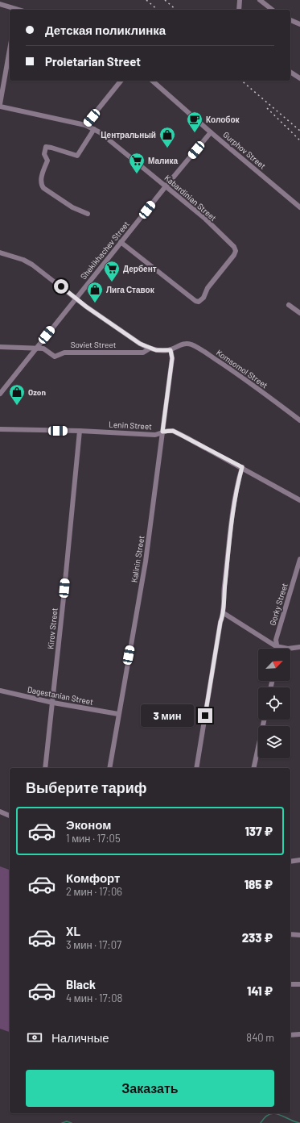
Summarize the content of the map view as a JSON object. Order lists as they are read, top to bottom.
{
  "streets": {
    "street": [
      "Gurphov Street",
      "Kabardinian Street",
      "Shekikhachev Street",
      "Soviet Street",
      "Komsomol Street",
      "Lenin Street",
      "Kalinin Street",
      "Gorky Street",
      "Kirov Street",
      "Dagestanian Street"
    ]
  },
  "crossings": [
    ["Gurphov Street", "Shekikhachev Street"],
    ["Kabardinian Street", "Shekikhachev Street"],
    ["Shekikhachev Street", "Soviet Street"],
    ["Komsomol Street", "Kalinin Street"],
    ["Lenin Street", "Kalinin Street"],
    ["Lenin Street", "Kirov Street"],
    ["Kalinin Street", "Dagestanian Street"],
    ["Kirov Street", "Dagestanian Street"]
  ],
  "places": {
    "cafe": ["Колобок"],
    "shop": ["Центральный", "Лига Ставок", "Ozon"],
    "supermarket": ["Малика", "Дербент"]
  },
  "north": "top right",
  "page": {
    "banner": ["Детская поликлинка", "Proletarian Street"],
    "bubble": "3 мин",
    "heading": "Выберите тариф",
    "list": [
      {
        "name": "Эконом",
        "note": "1 мин · 17:05",
        "value": "137 ₽"
      },
      {
        "name": "Комфорт",
        "note": "2 мин · 17:06",
        "value": "185 ₽"
      },
      {
        "name": "XL",
        "note": "3 мин · 17:07",
        "value": "233 ₽"
      },
      {
        "name": "Black",
        "note": "4 мин · 17:08",
        "value": "141 ₽"
      }
    ],
    "pay": ["Наличные", "840 m"],
    "buttons": "Заказать"
  }
}
